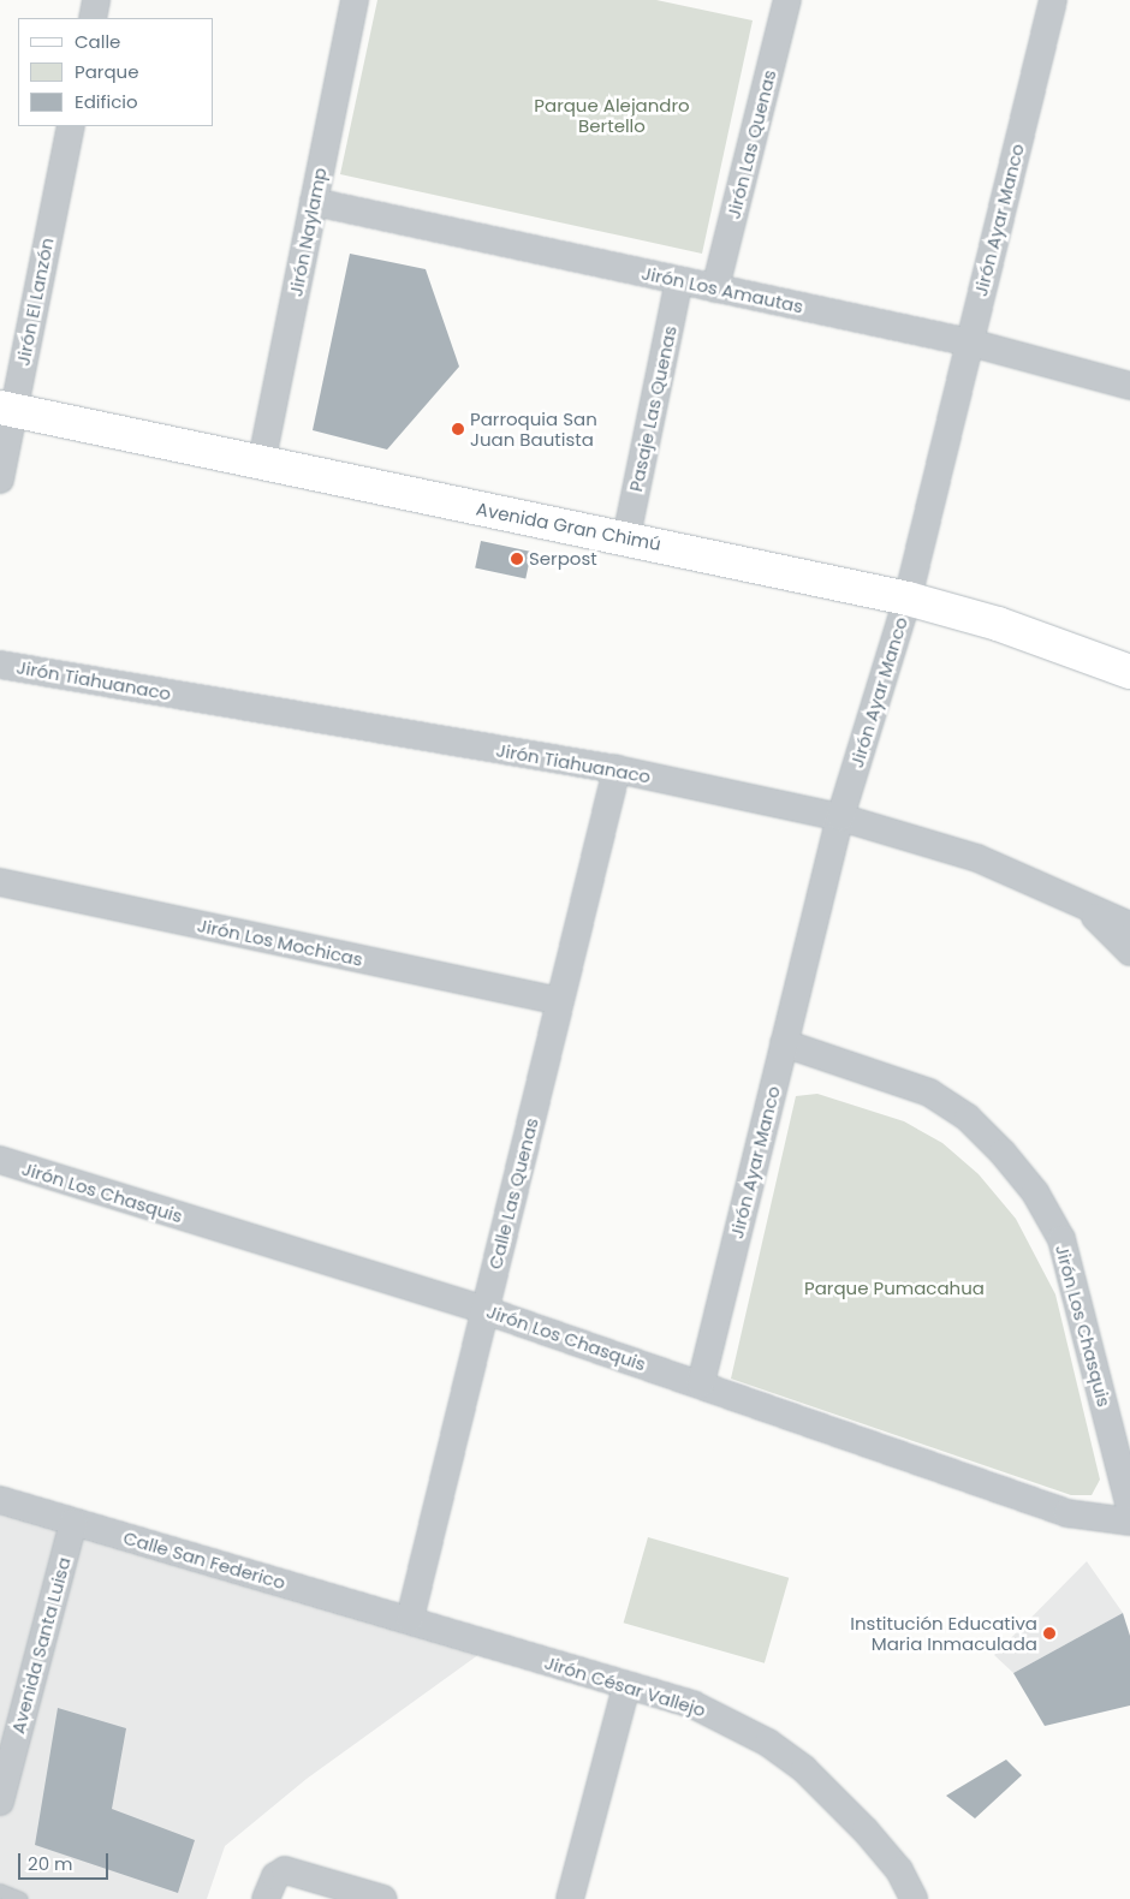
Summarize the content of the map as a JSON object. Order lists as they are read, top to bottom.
{
  "streets": {
    "street": [
      "Jirón Las Quenas",
      "Jirón Ayar Manco",
      "Jirón Naylamp",
      "Jirón Los Amautas",
      "Jirón El Lanzón",
      "Pasaje Las Quenas",
      "Avenida Gran Chimú",
      "Jirón Tiahuanaco",
      "Jirón Los Mochicas",
      "Jirón Los Chasquis",
      "Calle Las Quenas",
      "Calle San Federico",
      "Avenida Santa Luisa",
      "Jirón César Vallejo"
    ]
  },
  "crossings": [
    ["Jirón Las Quenas", "Jirón Los Amautas"],
    ["Jirón Ayar Manco", "Jirón Los Amautas"],
    ["Jirón Ayar Manco", "Avenida Gran Chimú"],
    ["Jirón Ayar Manco", "Jirón Tiahuanaco"],
    ["Jirón Ayar Manco", "Jirón Los Chasquis"],
    ["Jirón Naylamp", "Jirón Los Amautas"],
    ["Jirón Naylamp", "Avenida Gran Chimú"],
    ["Jirón Los Amautas", "Pasaje Las Quenas"],
    ["Jirón El Lanzón", "Avenida Gran Chimú"],
    ["Pasaje Las Quenas", "Avenida Gran Chimú"],
    ["Jirón Tiahuanaco", "Calle Las Quenas"],
    ["Jirón Los Mochicas", "Calle Las Quenas"],
    ["Jirón Los Chasquis", "Calle Las Quenas"],
    ["Calle Las Quenas", "Calle San Federico"],
    ["Calle Las Quenas", "Jirón César Vallejo"],
    ["Calle San Federico", "Avenida Santa Luisa"],
    ["Calle San Federico", "Jirón César Vallejo"]
  ],
  "parks": ["Parque Alejandro Bertello", "Parque Pumacahua"],
  "places": ["Parroquia San Juan Bautista", "Serpost", "Institución Educativa Maria Inmaculada"],
  "legend": ["Calle", "Parque", "Edificio"],
  "scale_bar": "20 m"
}
